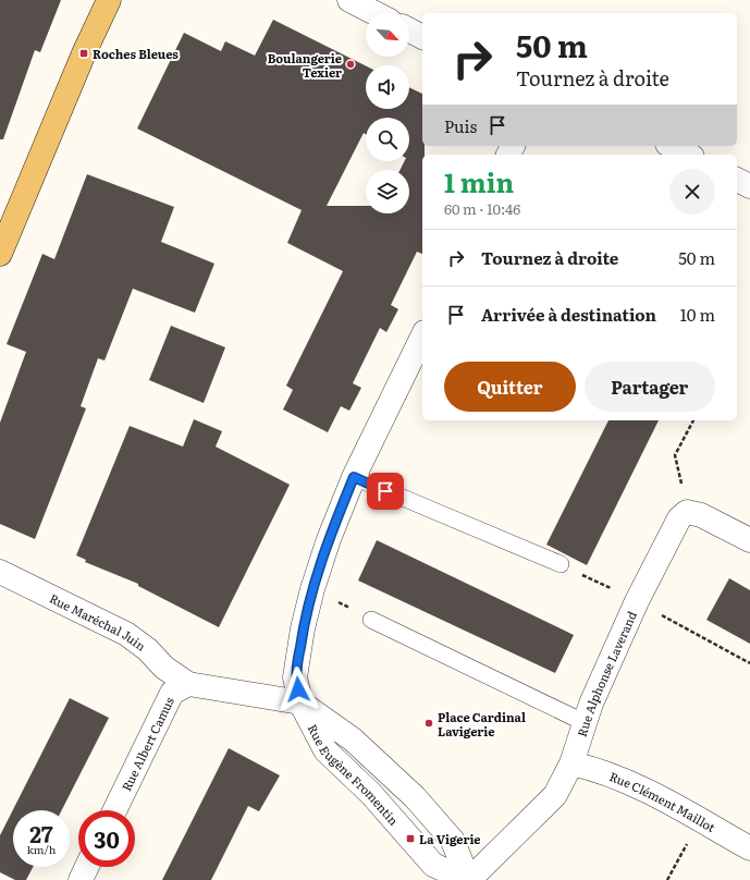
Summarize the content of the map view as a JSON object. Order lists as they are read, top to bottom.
{
  "streets": {
    "street": [
      "Rue Maréchal Juin",
      "Rue Alphonse Laverand",
      "Rue Albert Camus",
      "Rue Eugène Fromentin",
      "Rue Clément Maillot"
    ]
  },
  "crossings": [
    ["Rue Maréchal Juin", "Rue Albert Camus"],
    ["Rue Alphonse Laverand", "Rue Eugène Fromentin"],
    ["Rue Alphonse Laverand", "Rue Clément Maillot"]
  ],
  "places": {
    "transit": ["Roches Bleues", "La Vigerie"],
    "other": ["Boulangerie Texier", "Place Cardinal Lavigerie"]
  },
  "north": "bottom right",
  "page": {
    "turn": ["50 m", "Tournez à droite"],
    "then": "Puis",
    "heading": ["1 min", "60 m · 10:46"],
    "list": [
      {
        "name": "Tournez à droite",
        "value": "50 m"
      },
      {
        "name": "Arrivée à destination",
        "value": "10 m"
      }
    ],
    "buttons": ["Quitter", "Partager"],
    "speed": "27 km/h",
    "limit": "30"
  }
}
